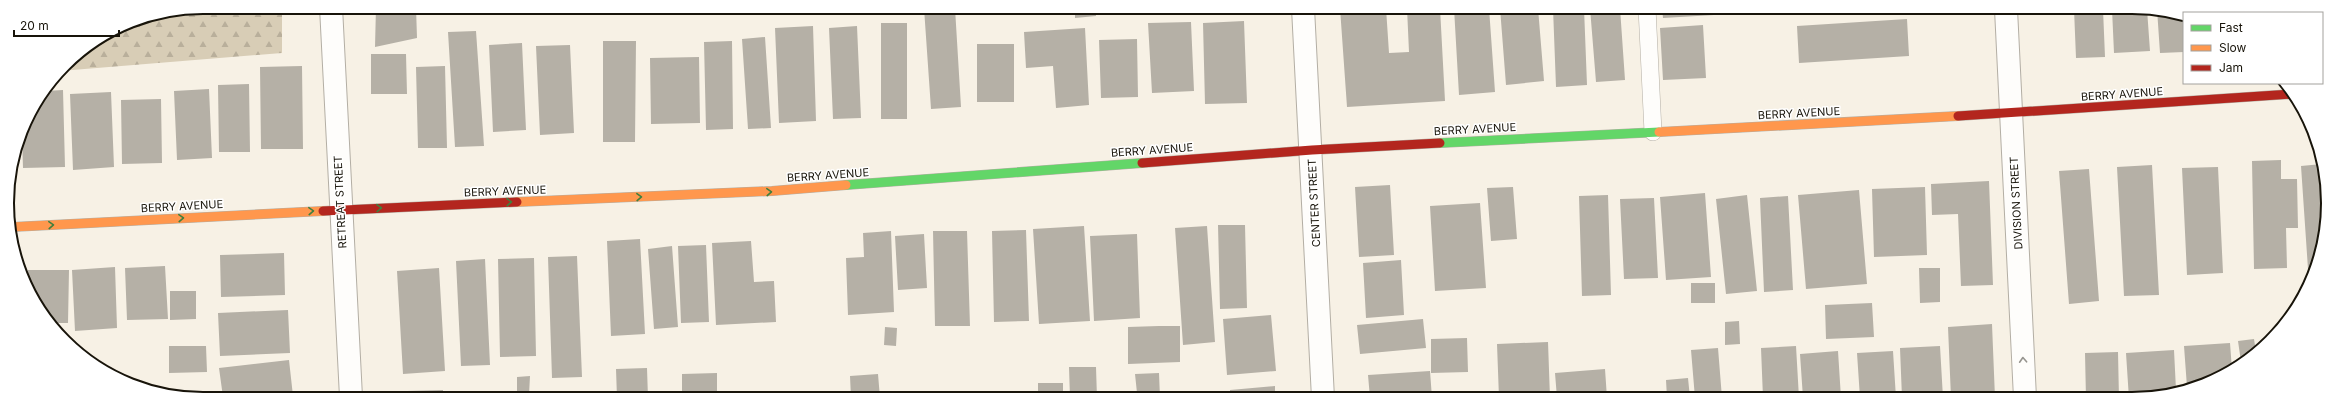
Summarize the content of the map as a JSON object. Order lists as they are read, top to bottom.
{
  "streets": {
    "street": [
      "BERRY AVENUE",
      "RETREAT STREET",
      "CENTER STREET",
      "DIVISION STREET"
    ]
  },
  "crossings": [
    ["BERRY AVENUE", "RETREAT STREET"],
    ["BERRY AVENUE", "CENTER STREET"],
    ["BERRY AVENUE", "DIVISION STREET"]
  ],
  "one_way": ["BERRY AVENUE", "DIVISION STREET"],
  "legend": ["Fast", "Slow", "Jam"],
  "scale_bar": "20 m"
}
